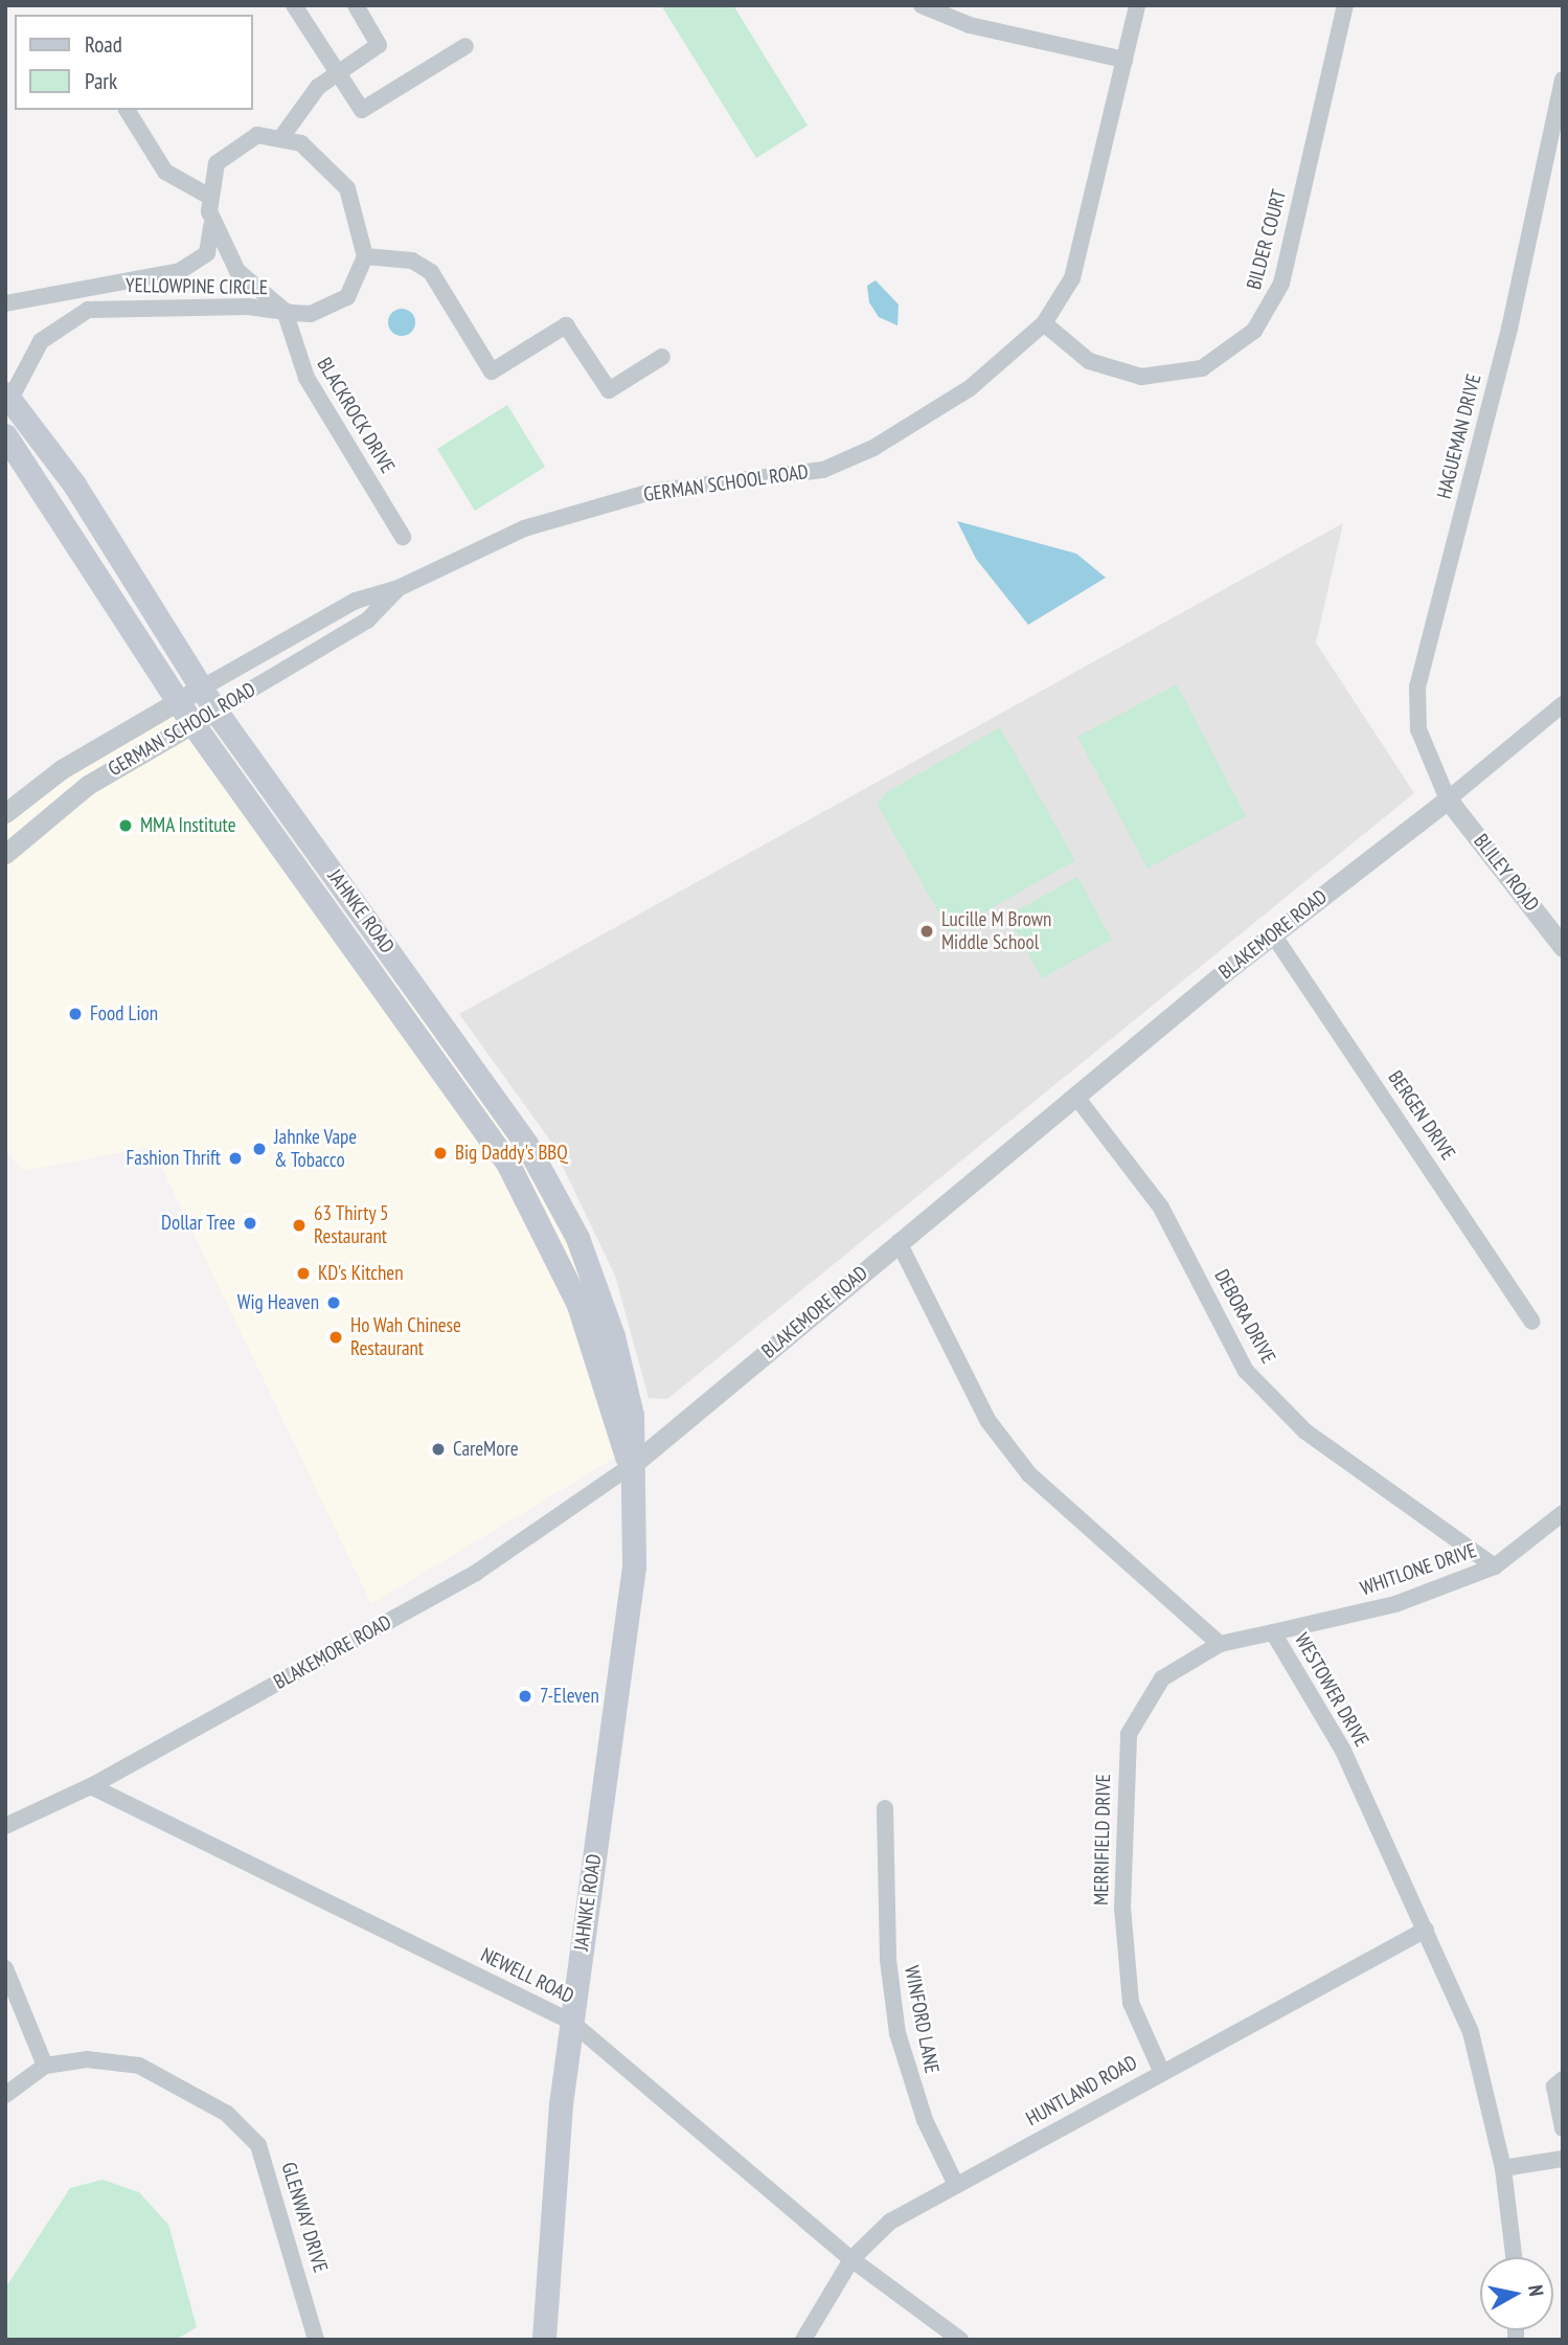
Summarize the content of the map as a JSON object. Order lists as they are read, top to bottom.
{
  "streets": {
    "main road": ["JAHNKE ROAD"],
    "street": [
      "BILDER COURT",
      "YELLOWPINE CIRCLE",
      "BLACKROCK DRIVE",
      "HAGUEMAN DRIVE",
      "GERMAN SCHOOL ROAD",
      "BLILEY ROAD",
      "BLAKEMORE ROAD",
      "BERGEN DRIVE",
      "DEBORA DRIVE",
      "WHITLONE DRIVE",
      "WESTOWER DRIVE",
      "MERRIFIELD DRIVE",
      "NEWELL ROAD",
      "WINFORD LANE",
      "HUNTLAND ROAD",
      "GLENWAY DRIVE"
    ]
  },
  "crossings": [
    ["BILDER COURT", "GERMAN SCHOOL ROAD"],
    ["YELLOWPINE CIRCLE", "BLACKROCK DRIVE"],
    ["YELLOWPINE CIRCLE", "JAHNKE ROAD"],
    ["HAGUEMAN DRIVE", "BLILEY ROAD"],
    ["HAGUEMAN DRIVE", "BLAKEMORE ROAD"],
    ["GERMAN SCHOOL ROAD", "JAHNKE ROAD"],
    ["BLILEY ROAD", "BLAKEMORE ROAD"],
    ["JAHNKE ROAD", "BLAKEMORE ROAD"],
    ["JAHNKE ROAD", "NEWELL ROAD"],
    ["BLAKEMORE ROAD", "BERGEN DRIVE"],
    ["BLAKEMORE ROAD", "DEBORA DRIVE"],
    ["BLAKEMORE ROAD", "NEWELL ROAD"],
    ["DEBORA DRIVE", "WHITLONE DRIVE"],
    ["WHITLONE DRIVE", "WESTOWER DRIVE"],
    ["WESTOWER DRIVE", "MERRIFIELD DRIVE"],
    ["WESTOWER DRIVE", "HUNTLAND ROAD"],
    ["MERRIFIELD DRIVE", "HUNTLAND ROAD"],
    ["NEWELL ROAD", "HUNTLAND ROAD"],
    ["WINFORD LANE", "HUNTLAND ROAD"]
  ],
  "places": [
    "MMA Institute",
    "Lucille M Brown Middle School",
    "Food Lion",
    "Jahnke Vape & Tobacco",
    "Big Daddy's BBQ",
    "Fashion Thrift",
    "Dollar Tree",
    "63 Thirty 5 Restaurant",
    "KD's Kitchen",
    "Wig Heaven",
    "Ho Wah Chinese Restaurant",
    "CareMore",
    "7-Eleven"
  ],
  "legend": ["Road", "Park"],
  "north": "right"
}
